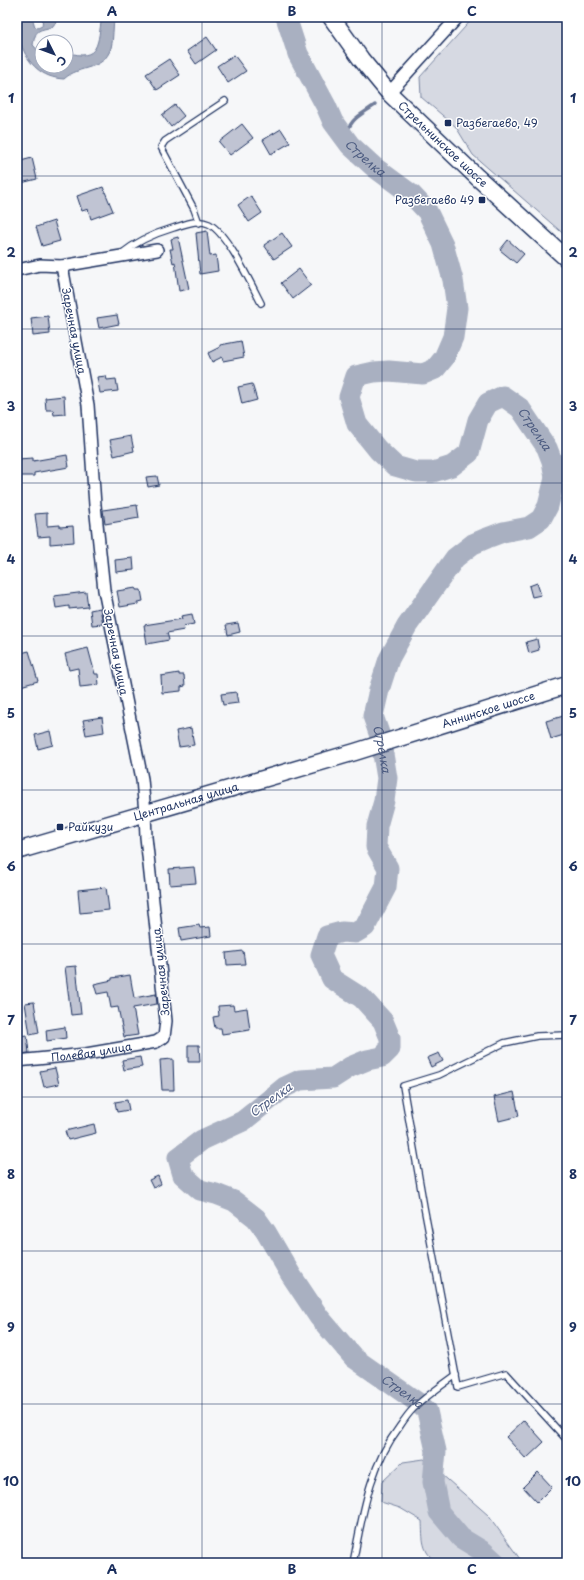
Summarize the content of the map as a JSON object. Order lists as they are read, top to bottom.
{
  "streets": {
    "main road": ["Стрельнинское шоссе", "Аннинское шоссе", "Центральная улица"],
    "street": ["Заречная улица", "Полевая улица"]
  },
  "crossings": [
    ["Заречная улица", "Центральная улица"],
    ["Заречная улица", "Полевая улица"],
    ["Аннинское шоссе", "Центральная улица"]
  ],
  "water": ["Стрелка"],
  "places": {
    "transit": ["Разбегаево, 49", "Разбегаево 49", "Райкузи"]
  },
  "north": "bottom right",
  "grid": {
    "columns": ["A", "B", "C"],
    "rows": [
      "1",
      "2",
      "3",
      "4",
      "5",
      "6",
      "7",
      "8",
      "9",
      "10"
    ]
  }
}
